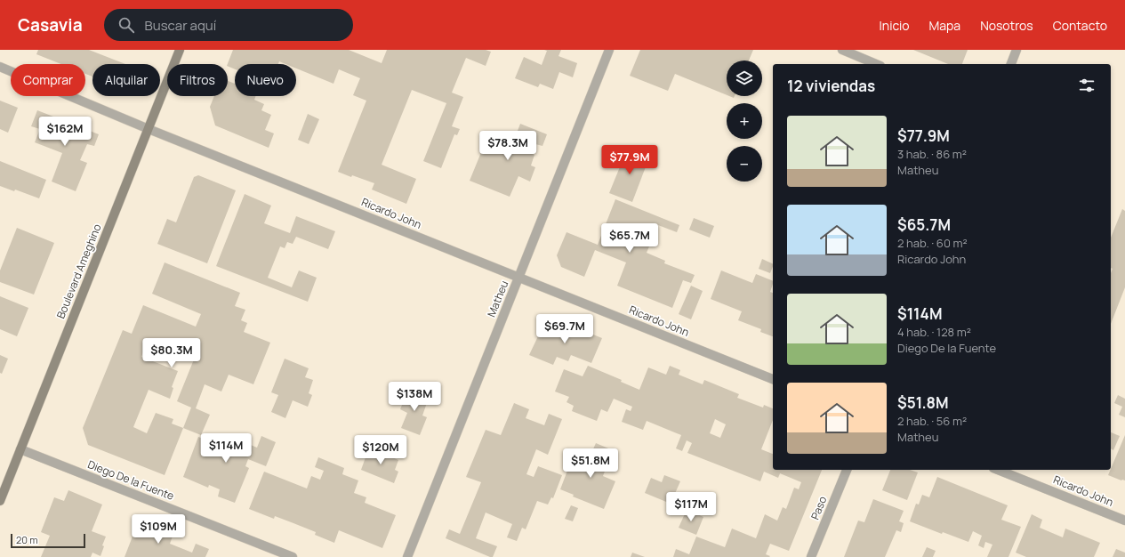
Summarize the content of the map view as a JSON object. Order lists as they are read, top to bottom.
{
  "streets": {
    "main road": ["Boulevard Ameghino"],
    "street": [
      "Ricardo John",
      "Matheu",
      "Diego De la Fuente",
      "Paso"
    ]
  },
  "crossings": [
    ["Ricardo John", "Boulevard Ameghino"],
    ["Ricardo John", "Matheu"],
    ["Boulevard Ameghino", "Diego De la Fuente"]
  ],
  "scale_bar": "20 m",
  "page": {
    "header": "Casavia",
    "search": "Buscar aquí",
    "nav": [
      "Inicio",
      "Mapa",
      "Nosotros",
      "Contacto"
    ],
    "map_buttons": ["+", "−"],
    "chip": [
      "Comprar",
      "Alquilar",
      "Filtros",
      "Nuevo"
    ],
    "heading": "12 viviendas",
    "list": [
      {
        "name": "$77.9M",
        "note": "3 hab. · 86 m² · Matheu"
      },
      {
        "name": "$65.7M",
        "note": "2 hab. · 60 m² · Ricardo John"
      },
      {
        "name": "$114M",
        "note": "4 hab. · 128 m² · Diego De la Fuente"
      },
      {
        "name": "$51.8M",
        "note": "2 hab. · 56 m² · Matheu"
      }
    ],
    "price": [
      "$162M",
      "$78.3M",
      "$77.9M",
      "$65.7M",
      "$69.7M",
      "$80.3M",
      "$138M",
      "$114M",
      "$120M",
      "$51.8M",
      "$117M",
      "$109M"
    ],
    "scale": "20 m"
  }
}
